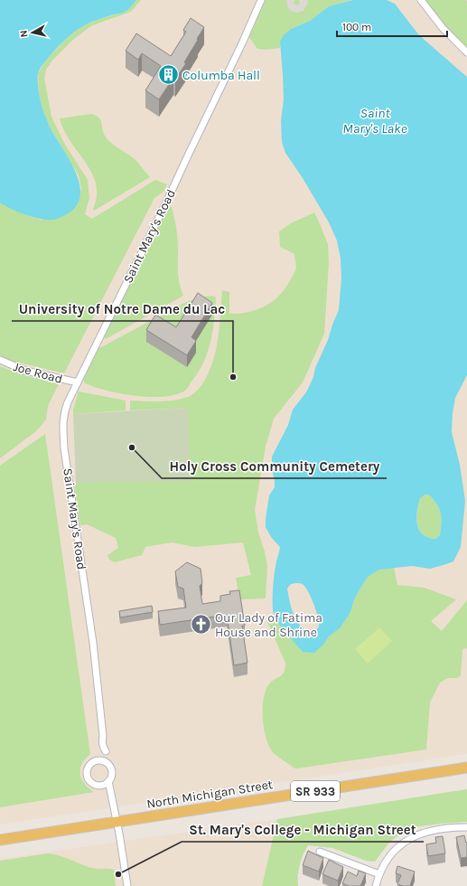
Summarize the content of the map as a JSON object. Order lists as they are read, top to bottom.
{
  "streets": {
    "main road": ["SR 933", "North Michigan Street"],
    "street": ["Saint Mary's Road", "Joe Road"]
  },
  "crossings": [
    ["Saint Mary's Road", "Joe Road"],
    ["Saint Mary's Road", "North Michigan Street"]
  ],
  "water": ["Saint Mary's Lake"],
  "places": {
    "building": ["Columba Hall"],
    "other": ["University of Notre Dame du Lac", "Holy Cross Community Cemetery", "St. Mary's College - Michigan Street"],
    "church": ["Our Lady of Fatima House and Shrine"]
  },
  "scale_bar": "100 m",
  "north": "left"
}
